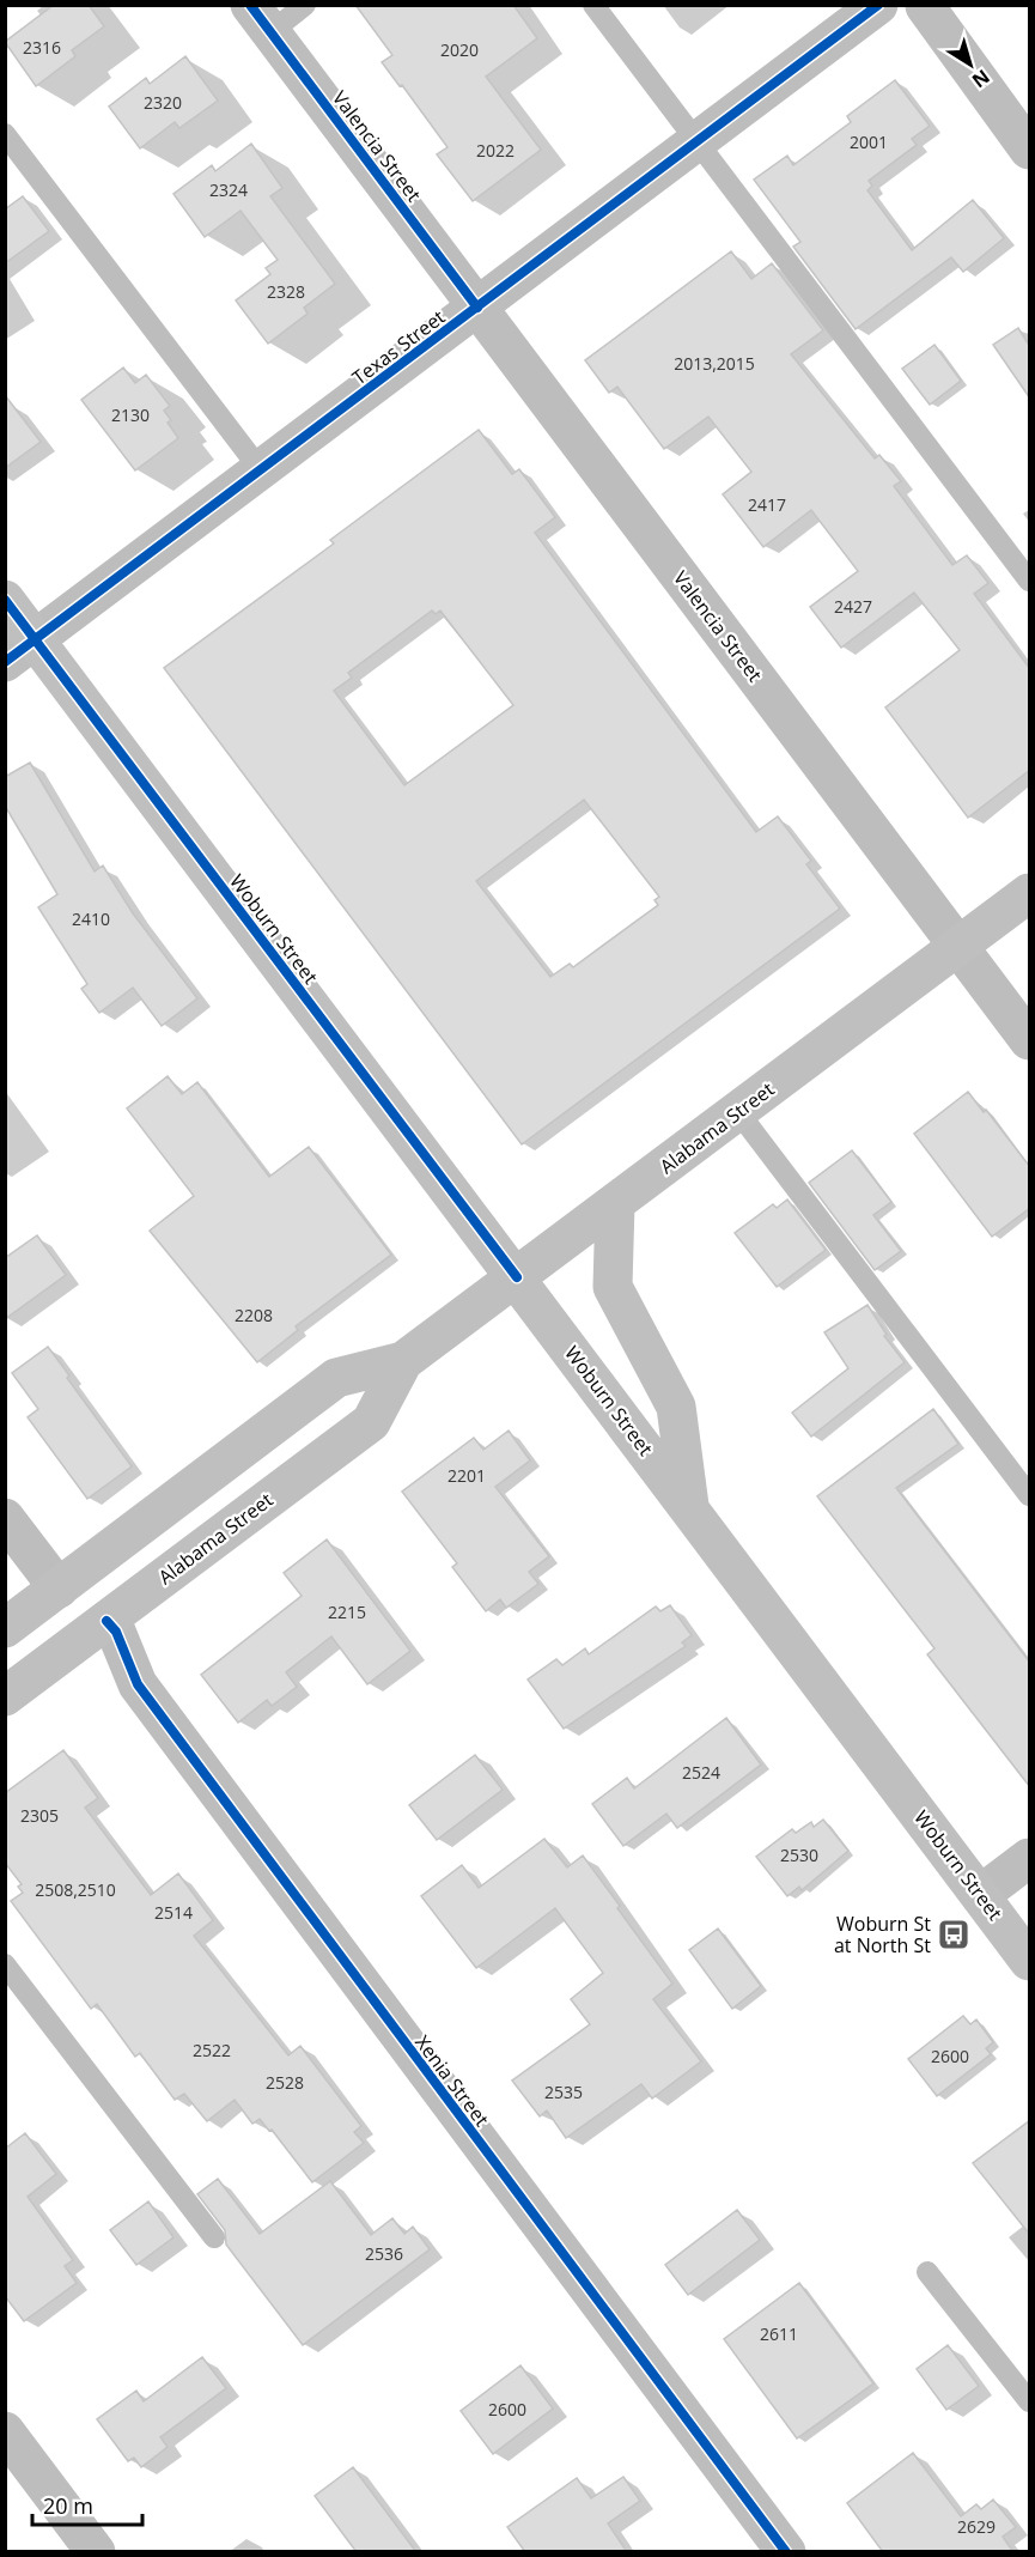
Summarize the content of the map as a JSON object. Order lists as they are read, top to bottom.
{
  "streets": {
    "main road": ["Woburn Street", "Alabama Street"],
    "street": ["Valencia Street", "Texas Street", "Xenia Street"]
  },
  "crossings": [
    ["Valencia Street", "Texas Street"],
    ["Valencia Street", "Alabama Street"],
    ["Texas Street", "Woburn Street"],
    ["Woburn Street", "Alabama Street"],
    ["Alabama Street", "Xenia Street"]
  ],
  "places": {
    "bus stop": ["Woburn St at North St"]
  },
  "house_numbers": [
    "2316",
    "2020",
    "2320",
    "2001",
    "2022",
    "2324",
    "2328",
    "2013,2015",
    "2130",
    "2417",
    "2427",
    "2410",
    "2208",
    "2201",
    "2215",
    "2524",
    "2305",
    "2530",
    "2508,2510",
    "2514",
    "2522",
    "2600",
    "2528",
    "2535",
    "2536",
    "2611",
    "2600",
    "2629"
  ],
  "scale_bar": "20 m",
  "north": "bottom right"
}
